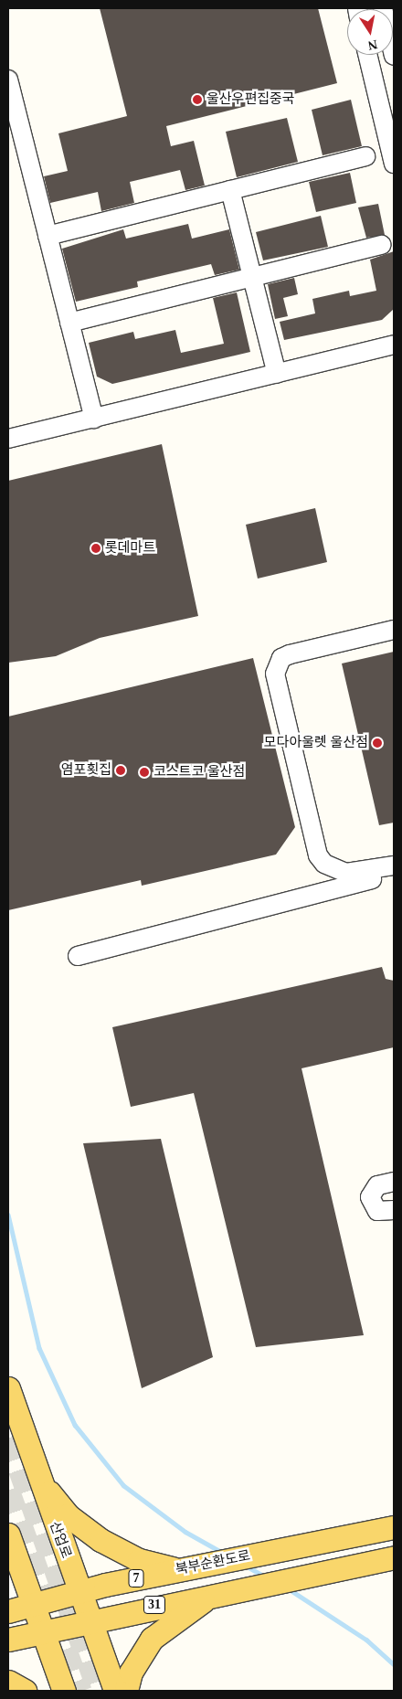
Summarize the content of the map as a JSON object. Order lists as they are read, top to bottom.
{
  "streets": {
    "main road": [
      "산업로",
      "북부순환도로",
      "7",
      "31"
    ]
  },
  "crossings": [
    ["산업로", "북부순환도로"],
    ["산업로", "31"]
  ],
  "places": [
    "울산우편집중국",
    "롯데마트",
    "모다아울렛 울산점",
    "염포횟집",
    "코스트코 울산점"
  ],
  "north": "bottom"
}
